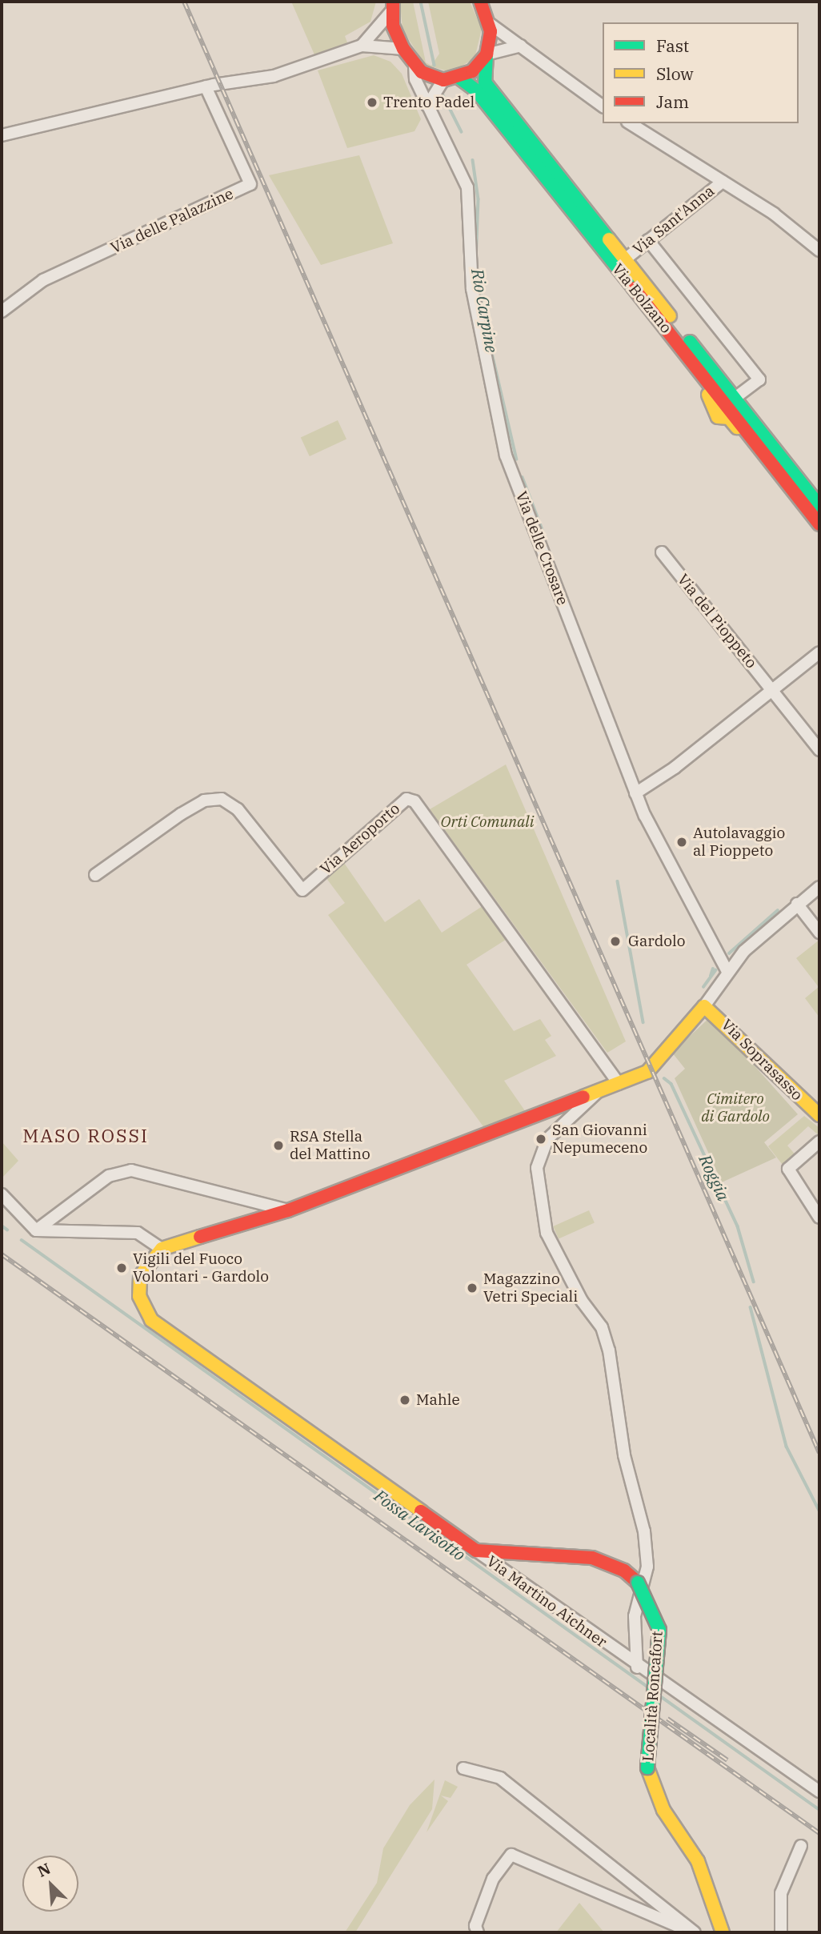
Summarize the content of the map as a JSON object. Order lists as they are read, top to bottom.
{
  "streets": {
    "street": [
      "Via Sant'Anna",
      "Via delle Palazzine",
      "Via Bolzano",
      "Via delle Crosare",
      "Via del Pioppeto",
      "Via Aeroporto",
      "Via Soprasasso",
      "Via Martino Aichner",
      "Località Roncafort"
    ]
  },
  "crossings": [
    ["Via Sant'Anna", "Via Bolzano"],
    ["Via Martino Aichner", "Località Roncafort"]
  ],
  "districts": ["MASO ROSSI"],
  "water": ["Rio Carpine", "Roggia", "Fossa Lavisotto"],
  "parks": ["Orti Comunali", "Cimitero di Gardolo"],
  "places": [
    "Trento Padel",
    "Autolavaggio al Pioppeto",
    "Gardolo",
    "San Giovanni Nepumeceno",
    "RSA Stella del Mattino",
    "Vigili del Fuoco Volontari - Gardolo",
    "Magazzino Vetri Speciali",
    "Mahle"
  ],
  "legend": ["Fast", "Slow", "Jam"],
  "north": "top left"
}
